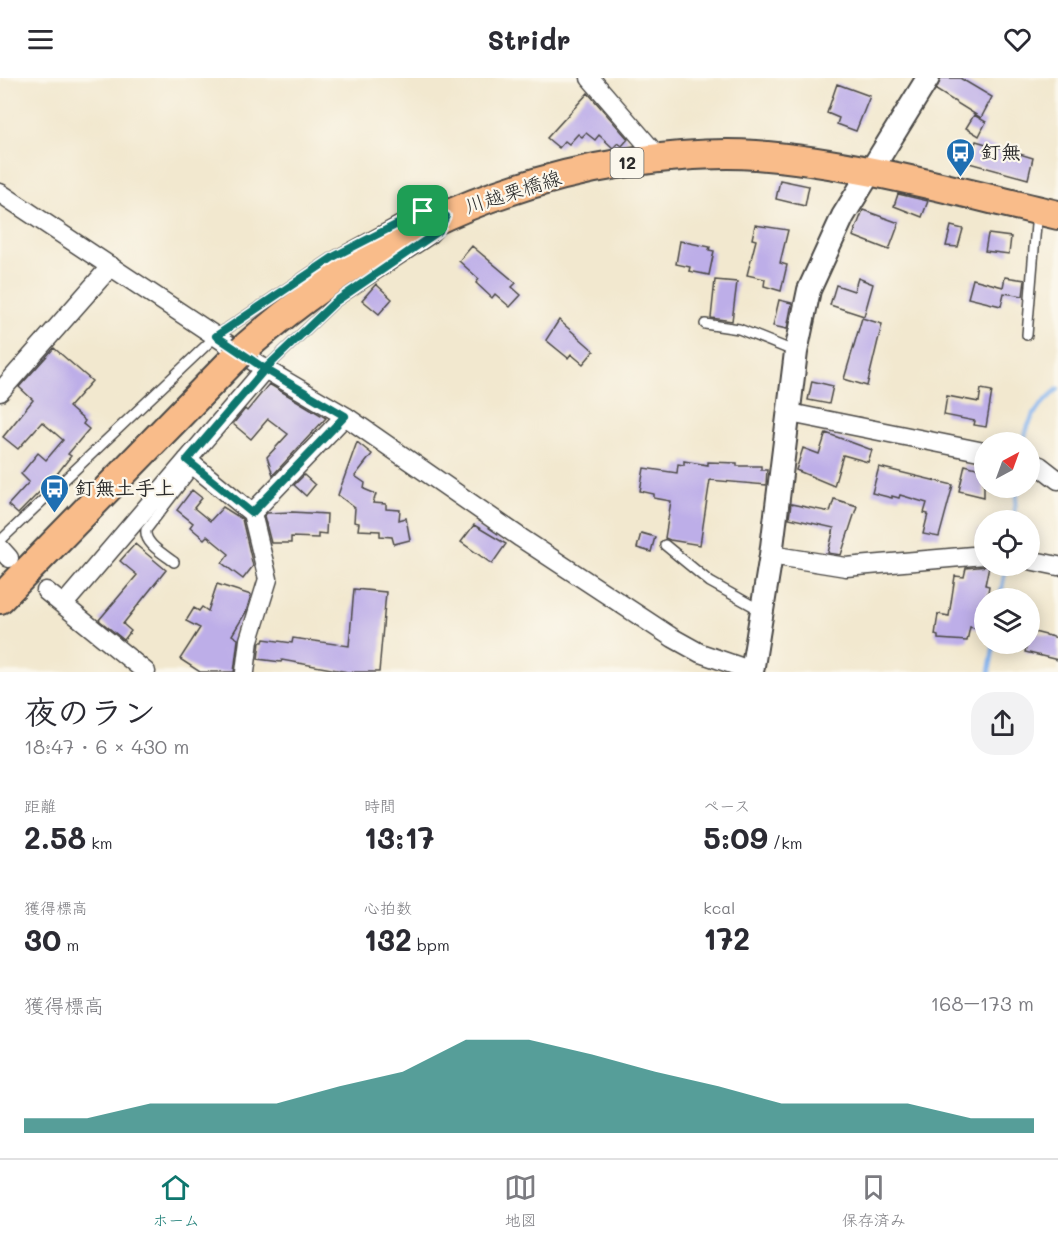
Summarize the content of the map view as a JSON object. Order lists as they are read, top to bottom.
{
  "streets": {
    "main road": ["12", "川越栗橋線"]
  },
  "places": {
    "bus stop": ["釘無", "釘無土手上"]
  },
  "north": "top right",
  "page": {
    "header": "Stridr",
    "heading": ["夜のラン", "18:47 · 6 × 430 m"],
    "stats": [
      ["距離", "2.58 km"],
      ["時間", "13:17"],
      ["ペース", "5:09 /km"],
      ["獲得標高", "30 m"],
      ["心拍数", "132 bpm"],
      ["kcal", "172"]
    ],
    "chart": ["獲得標高", "168–173 m"],
    "tabs": ["ホーム", "地図", "保存済み"]
  }
}
